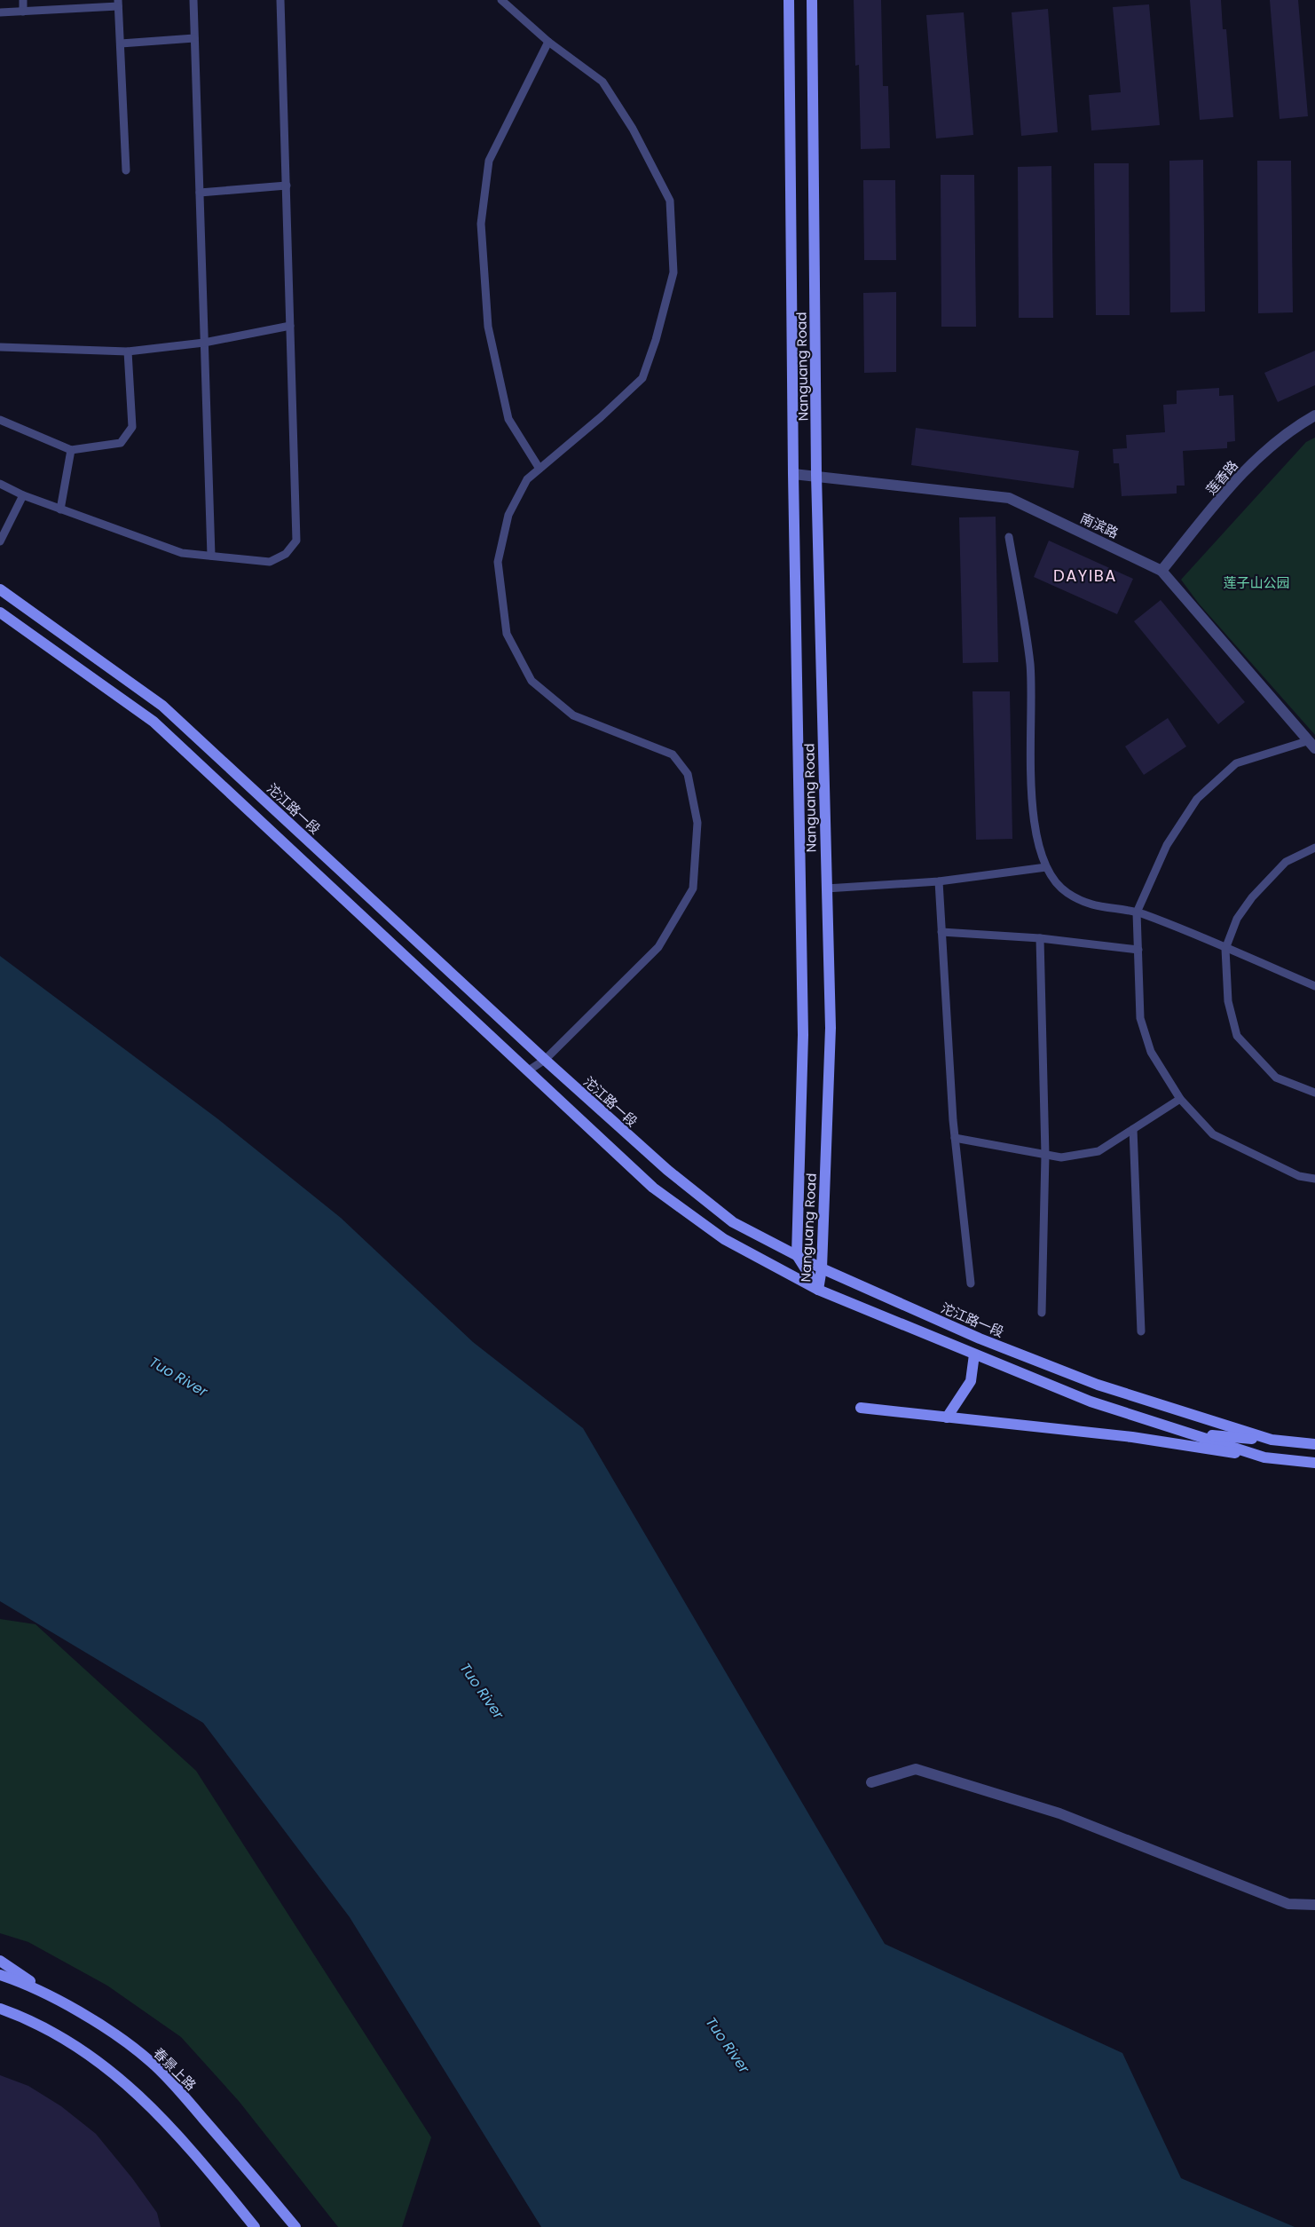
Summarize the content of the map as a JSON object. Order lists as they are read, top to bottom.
{
  "streets": {
    "street": [
      "Nanguang Road",
      "莲香路",
      "南滨路",
      "沱江路一段",
      "春景上路"
    ]
  },
  "crossings": [
    ["Nanguang Road", "南滨路"],
    ["Nanguang Road", "沱江路一段"],
    ["莲香路", "南滨路"]
  ],
  "districts": ["DAYIBA"],
  "water": ["Tuo River"],
  "parks": ["莲子山公园"]
}
